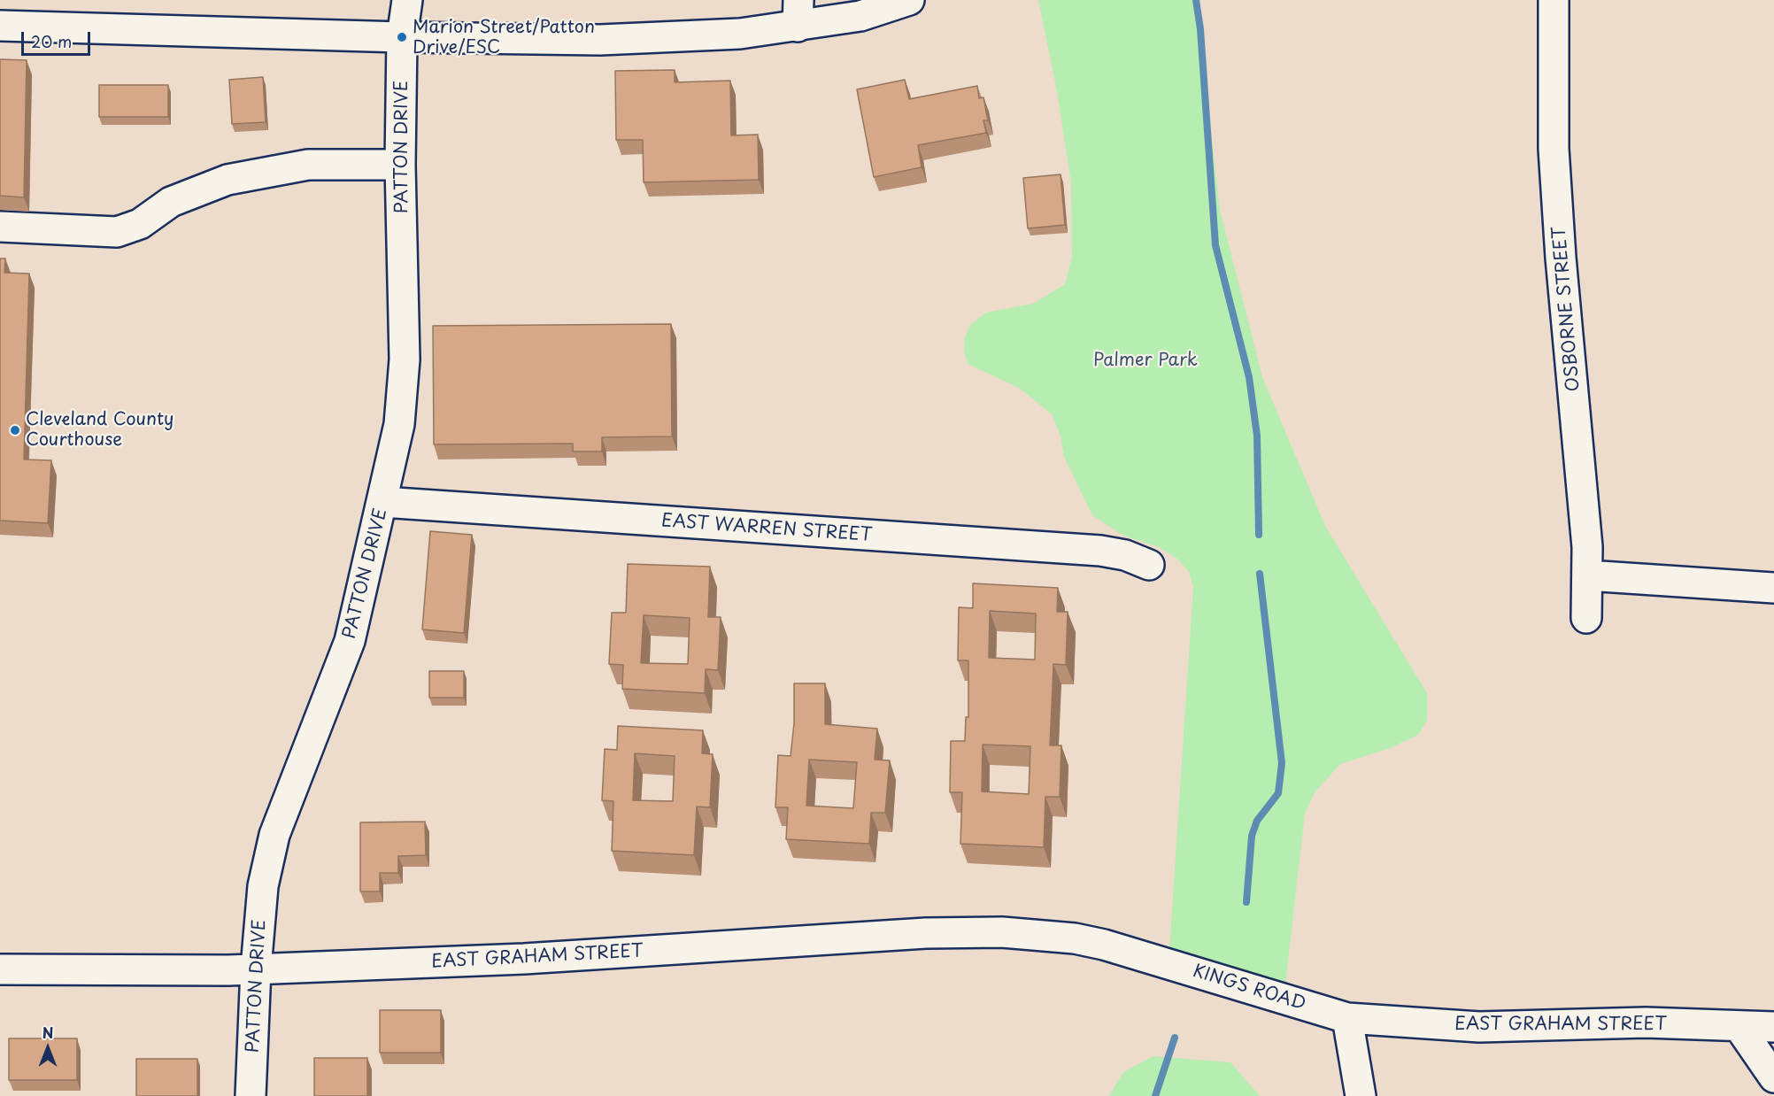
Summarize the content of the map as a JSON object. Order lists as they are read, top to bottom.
{
  "streets": {
    "street": [
      "PATTON DRIVE",
      "OSBORNE STREET",
      "EAST WARREN STREET",
      "EAST GRAHAM STREET",
      "KINGS ROAD"
    ]
  },
  "crossings": [
    ["PATTON DRIVE", "EAST WARREN STREET"],
    ["PATTON DRIVE", "EAST GRAHAM STREET"],
    ["EAST GRAHAM STREET", "KINGS ROAD"]
  ],
  "parks": ["Palmer Park"],
  "places": ["Marion Street/Patton Drive/ESC", "Cleveland County Courthouse"],
  "scale_bar": "20 m",
  "north": "top"
}
